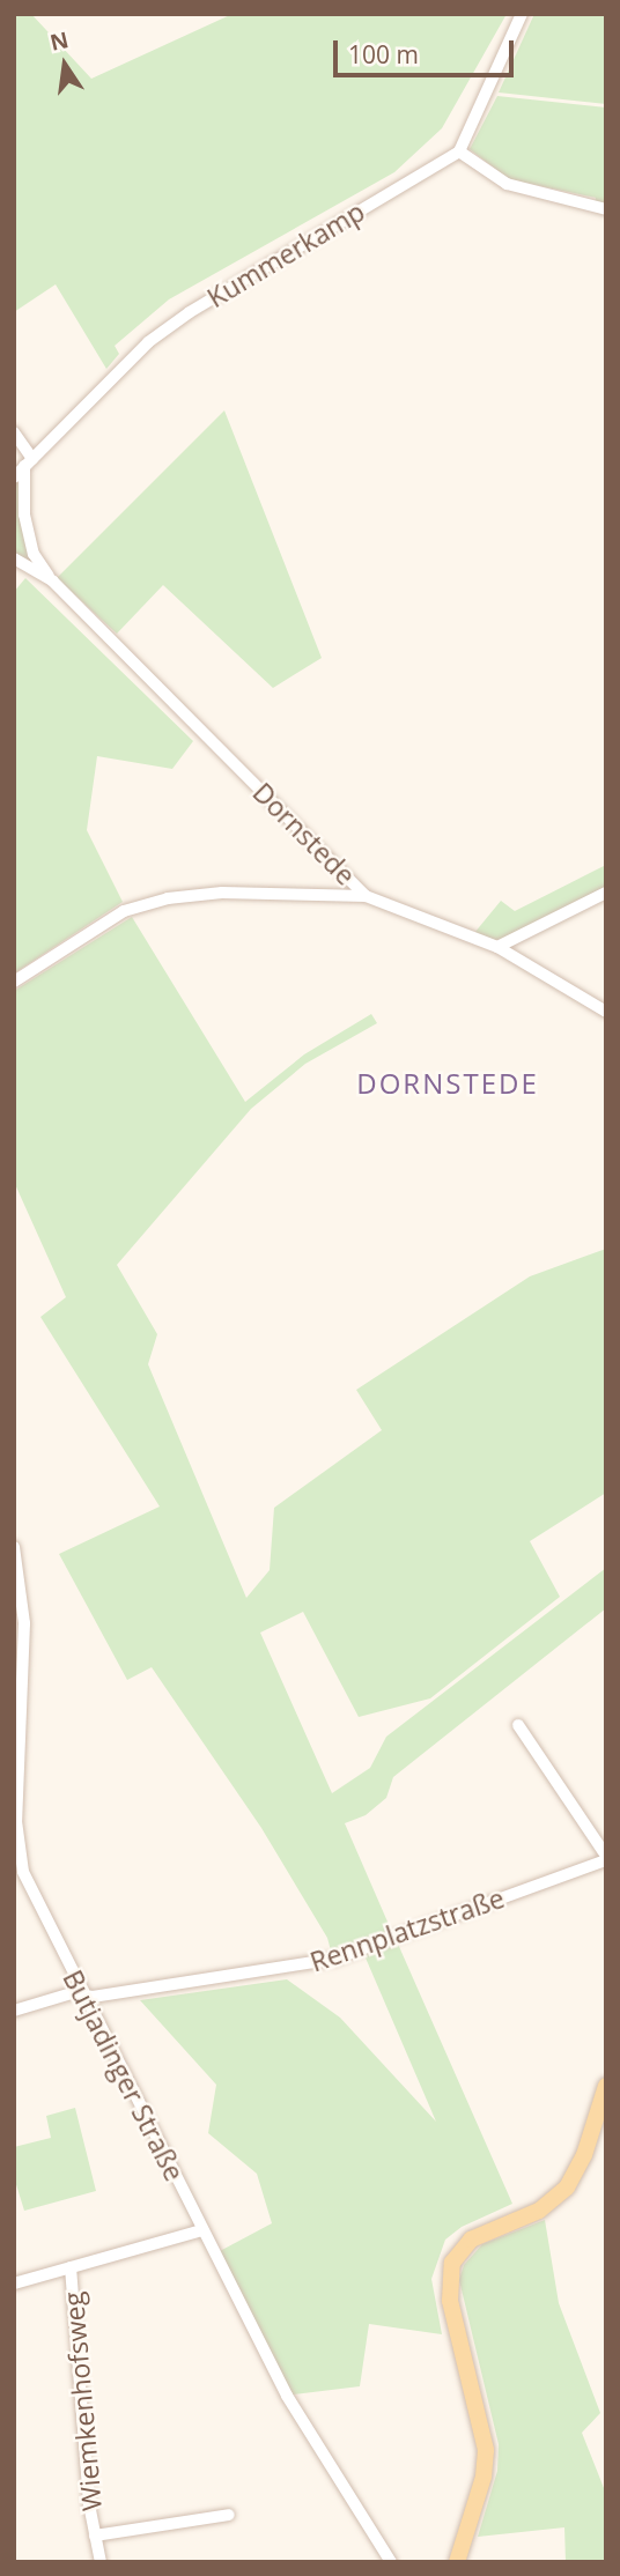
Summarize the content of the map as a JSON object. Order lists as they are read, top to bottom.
{
  "streets": {
    "street": [
      "Kummerkamp",
      "Dornstede",
      "Rennplatzstraße",
      "Butjadinger Straße",
      "Wiemkenhofsweg"
    ]
  },
  "crossings": [
    ["Kummerkamp", "Dornstede"],
    ["Rennplatzstraße", "Butjadinger Straße"]
  ],
  "districts": ["DORNSTEDE"],
  "scale_bar": "100 m",
  "north": "top"
}
